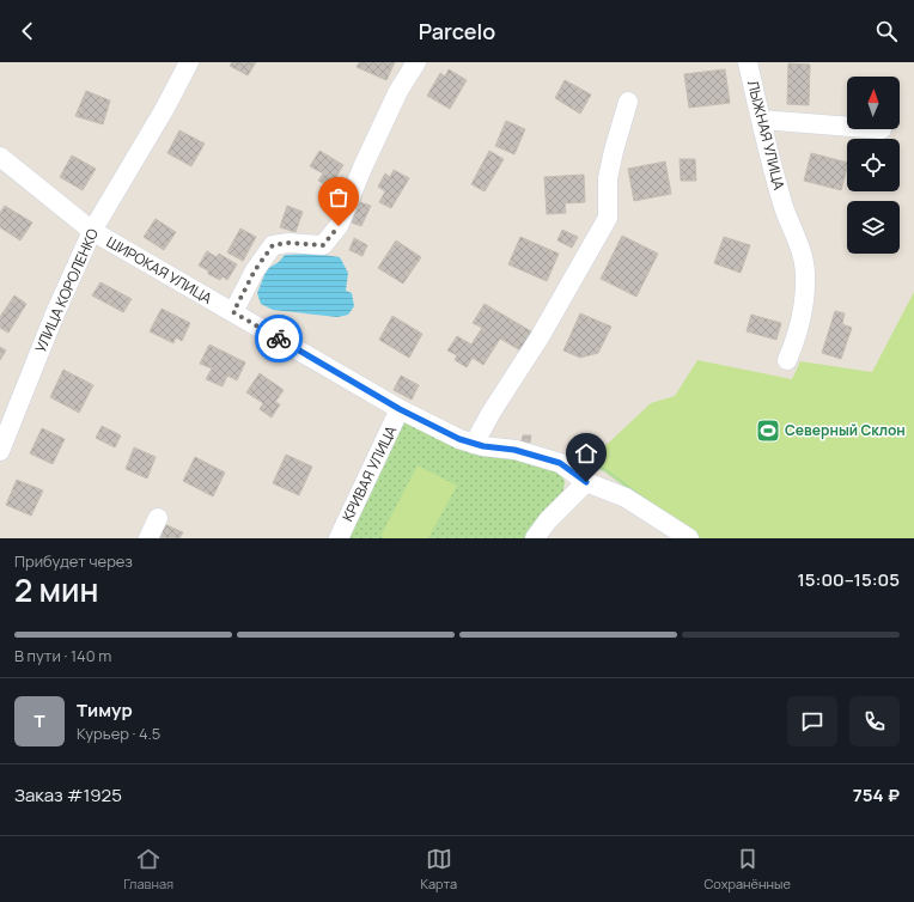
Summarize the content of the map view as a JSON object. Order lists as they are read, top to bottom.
{
  "streets": {
    "street": [
      "ЛЫЖНАЯ УЛИЦА",
      "ШИРОКАЯ УЛИЦА",
      "УЛИЦА КОРОЛЕНКО",
      "КРИВАЯ УЛИЦА"
    ]
  },
  "crossings": [
    ["ШИРОКАЯ УЛИЦА", "УЛИЦА КОРОЛЕНКО"],
    ["ШИРОКАЯ УЛИЦА", "КРИВАЯ УЛИЦА"]
  ],
  "places": {
    "sports": ["Северный Склон"]
  },
  "north": "top",
  "page": {
    "header": "Parcelo",
    "heading": ["2 мин", "Прибудет через", "15:00–15:05"],
    "panel": [
      "Тимур",
      "Курьер · 4.5",
      "Заказ #1925",
      "754 ₽"
    ],
    "bar": "В пути · 140 m",
    "round": "Т",
    "tabs": ["Главная", "Карта", "Сохранённые"]
  }
}
